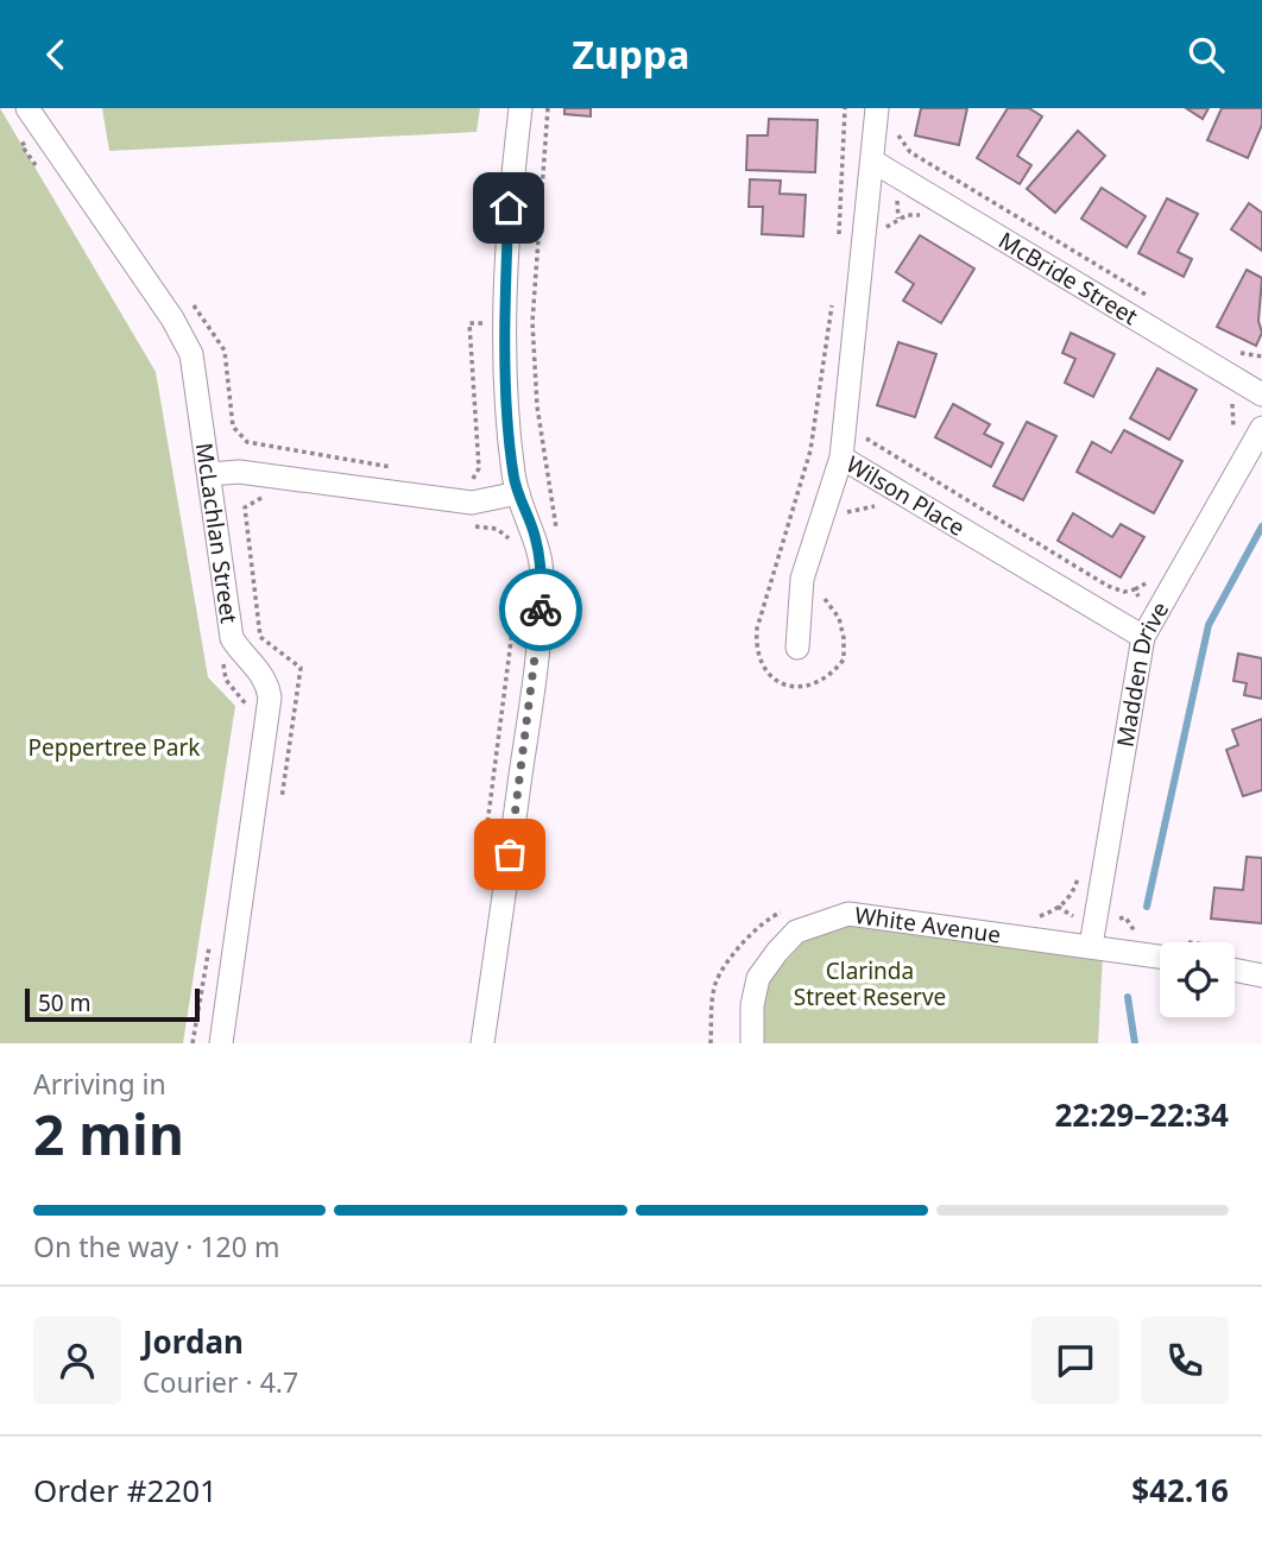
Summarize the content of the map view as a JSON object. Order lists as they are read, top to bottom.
{
  "streets": {
    "street": [
      "McBride Street",
      "Wilson Place",
      "McLachlan Street",
      "Madden Drive",
      "White Avenue"
    ]
  },
  "crossings": [
    ["McBride Street", "Wilson Place"],
    ["Wilson Place", "Madden Drive"],
    ["Madden Drive", "White Avenue"]
  ],
  "parks": ["Peppertree Park", "Clarinda Street Reserve"],
  "scale_bar": "50 m",
  "page": {
    "header": "Zuppa",
    "scale": "50 m",
    "heading": ["2 min", "Arriving in", "22:29–22:34"],
    "panel": [
      "Jordan",
      "Courier · 4.7",
      "Order #2201",
      "$42.16"
    ],
    "bar": "On the way · 120 m"
  }
}
